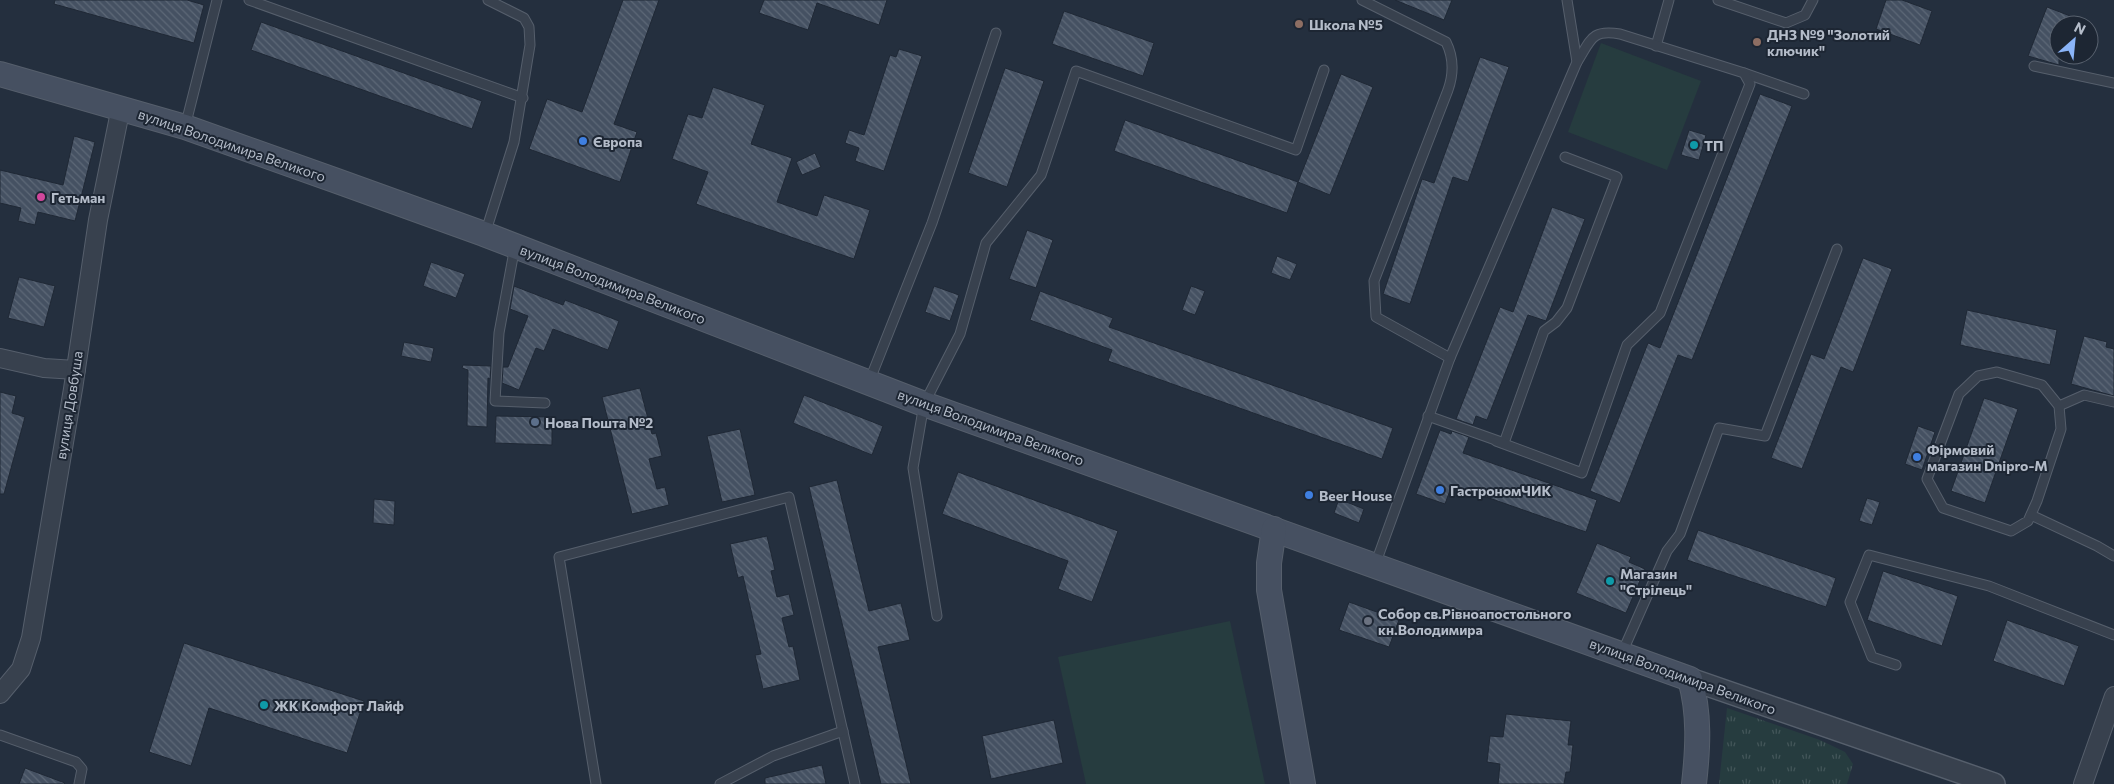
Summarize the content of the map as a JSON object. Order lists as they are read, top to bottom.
{
  "streets": {
    "main road": ["вулиця Володимира Великого"],
    "street": ["вулиця Довбуша"]
  },
  "crossings": [
    ["вулиця Володимира Великого", "вулиця Довбуша"]
  ],
  "places": [
    "Школа №5",
    "ДНЗ №9 \"Золотий ключик\"",
    "Європа",
    "ТП",
    "Гетьман",
    "Нова Пошта №2",
    "Фірмовий магазин Dnipro-M",
    "ГастрономЧИК",
    "Beer House",
    "Магазин \"Стрілець\"",
    "Собор св.Рівноапостольного кн.Володимира",
    "ЖК Комфорт Лайф"
  ],
  "north": "top right"
}
